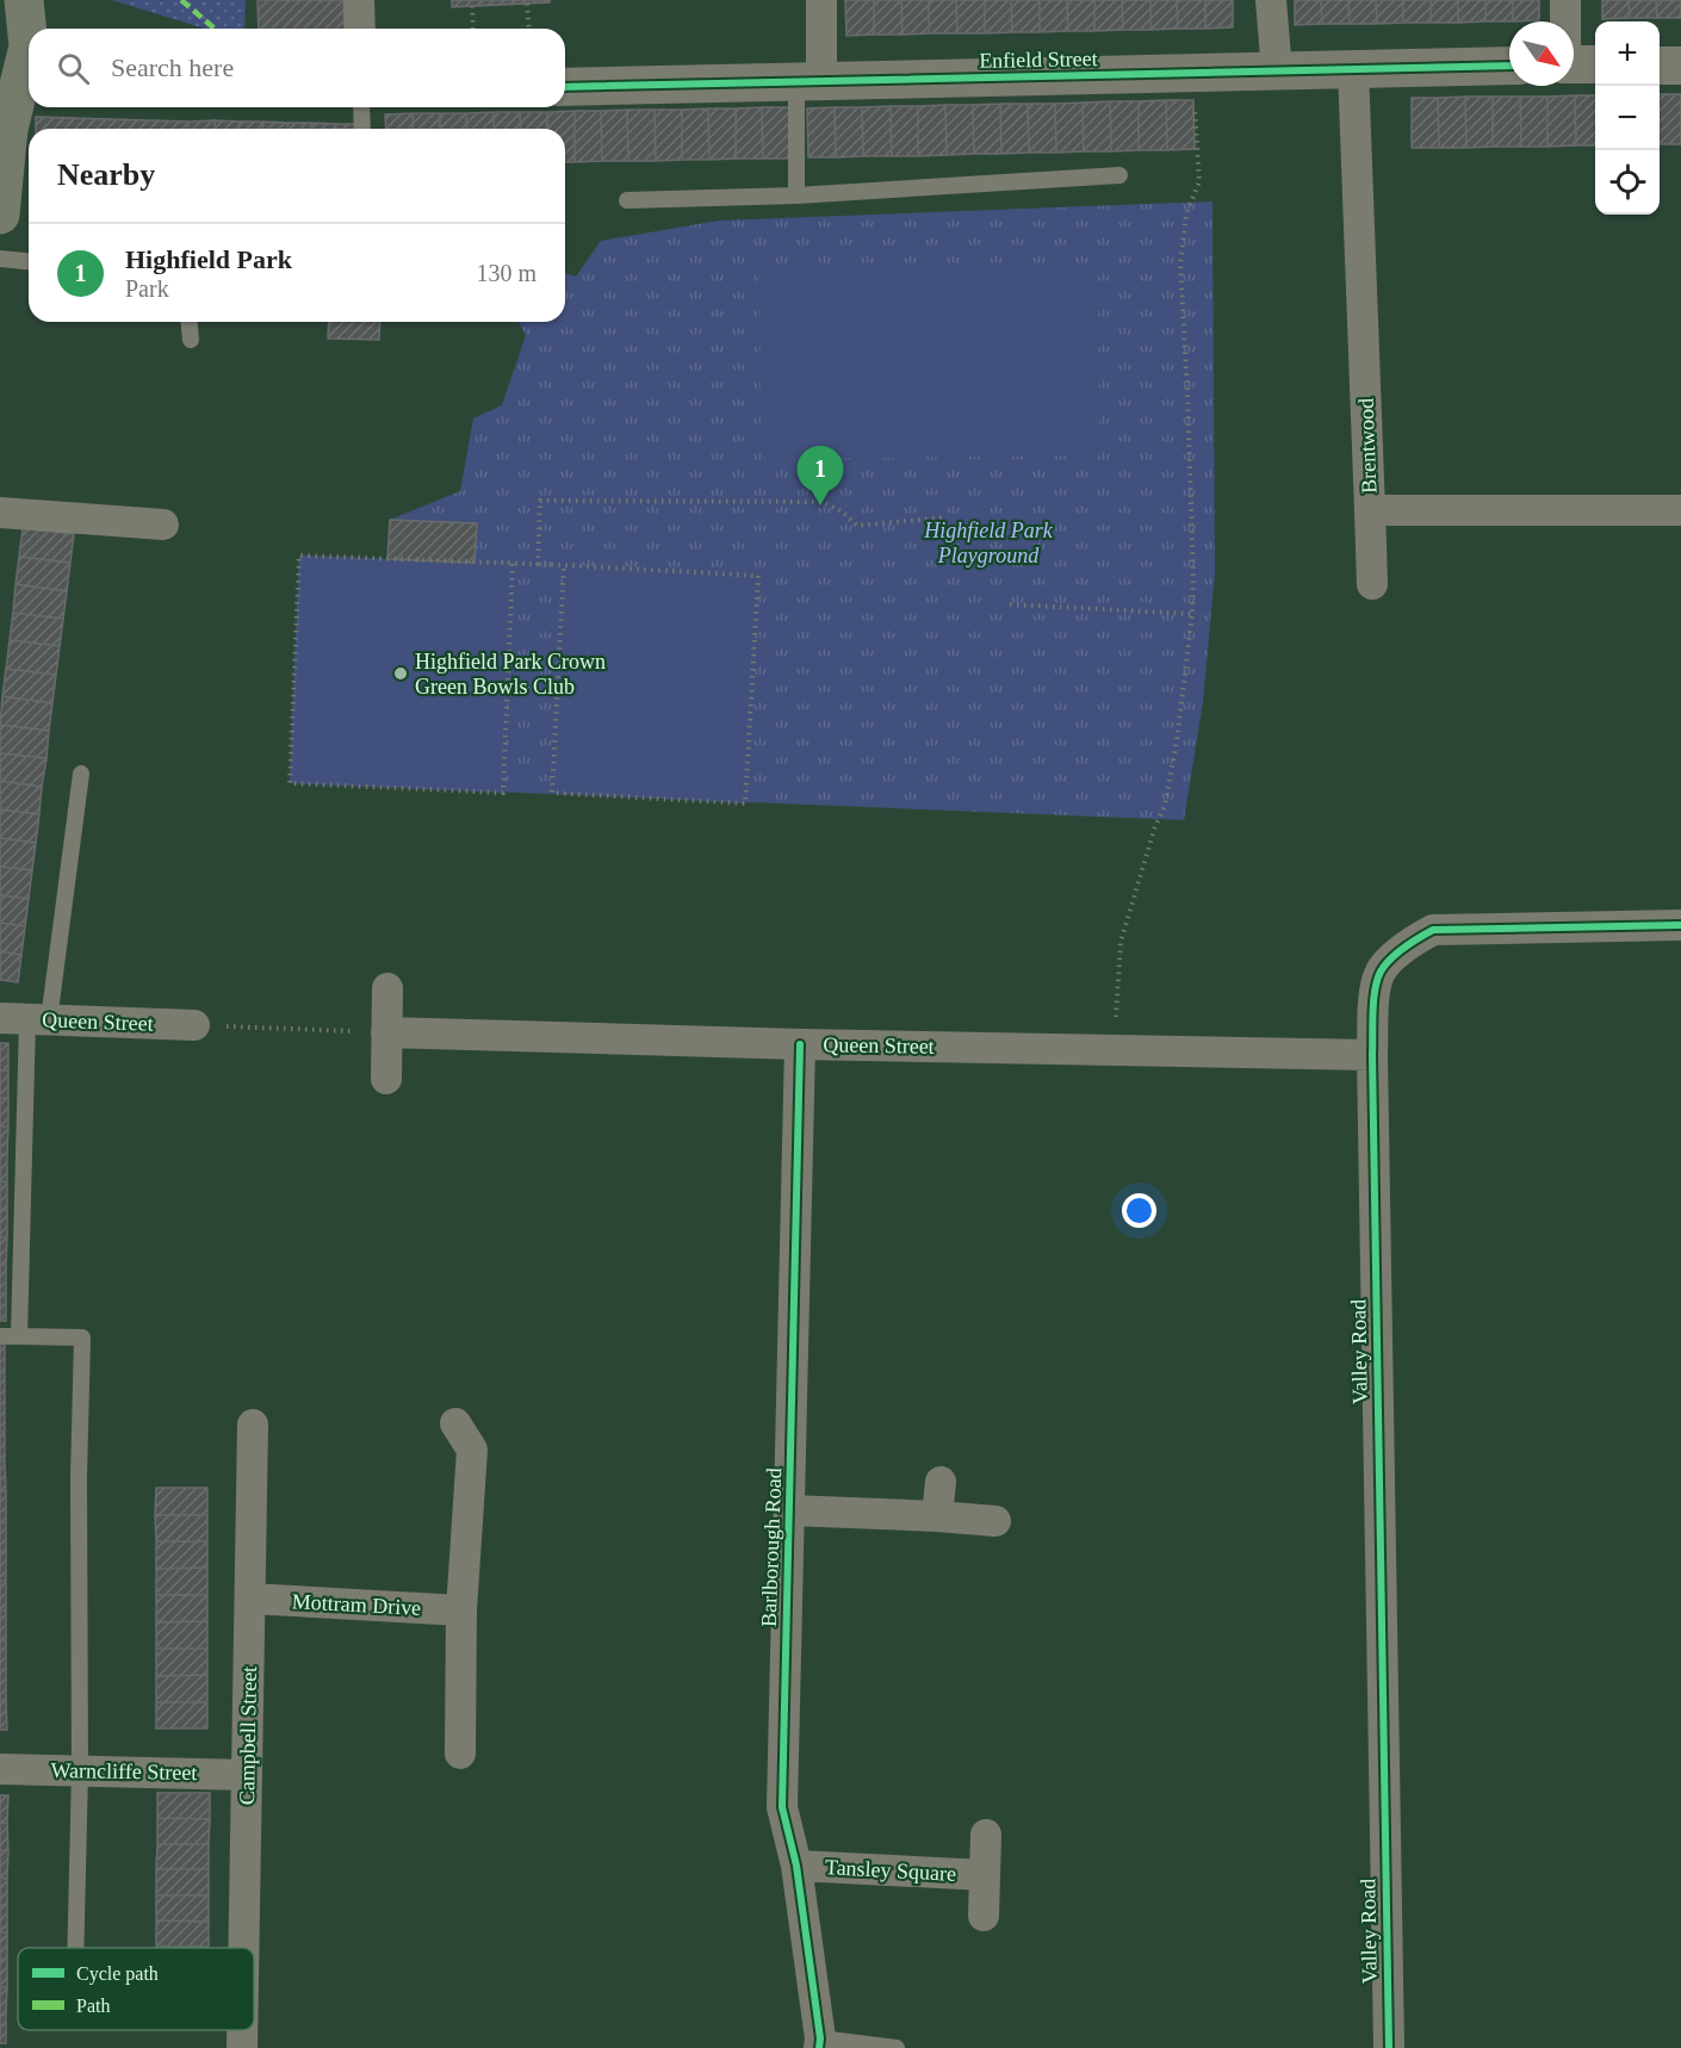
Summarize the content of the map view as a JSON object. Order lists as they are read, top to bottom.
{
  "streets": {
    "street": [
      "Enfield Street",
      "Brentwood",
      "Queen Street",
      "Valley Road",
      "Barlborough Road",
      "Mottram Drive",
      "Campbell Street",
      "Warncliffe Street",
      "Tansley Square"
    ]
  },
  "crossings": [
    ["Enfield Street", "Brentwood"],
    ["Queen Street", "Valley Road"],
    ["Queen Street", "Barlborough Road"],
    ["Barlborough Road", "Tansley Square"],
    ["Mottram Drive", "Campbell Street"],
    ["Campbell Street", "Warncliffe Street"]
  ],
  "parks": ["Highfield Park Playground"],
  "places": ["Highfield Park Crown Green Bowls Club"],
  "legend": ["Cycle path", "Path"],
  "north": "bottom right",
  "page": {
    "map_buttons": ["+", "−"],
    "search": "Search here",
    "heading": "Nearby",
    "list": [
      {
        "mark": "1",
        "name": "Highfield Park",
        "note": "Park",
        "value": "130 m"
      }
    ],
    "pins": "1"
  }
}
